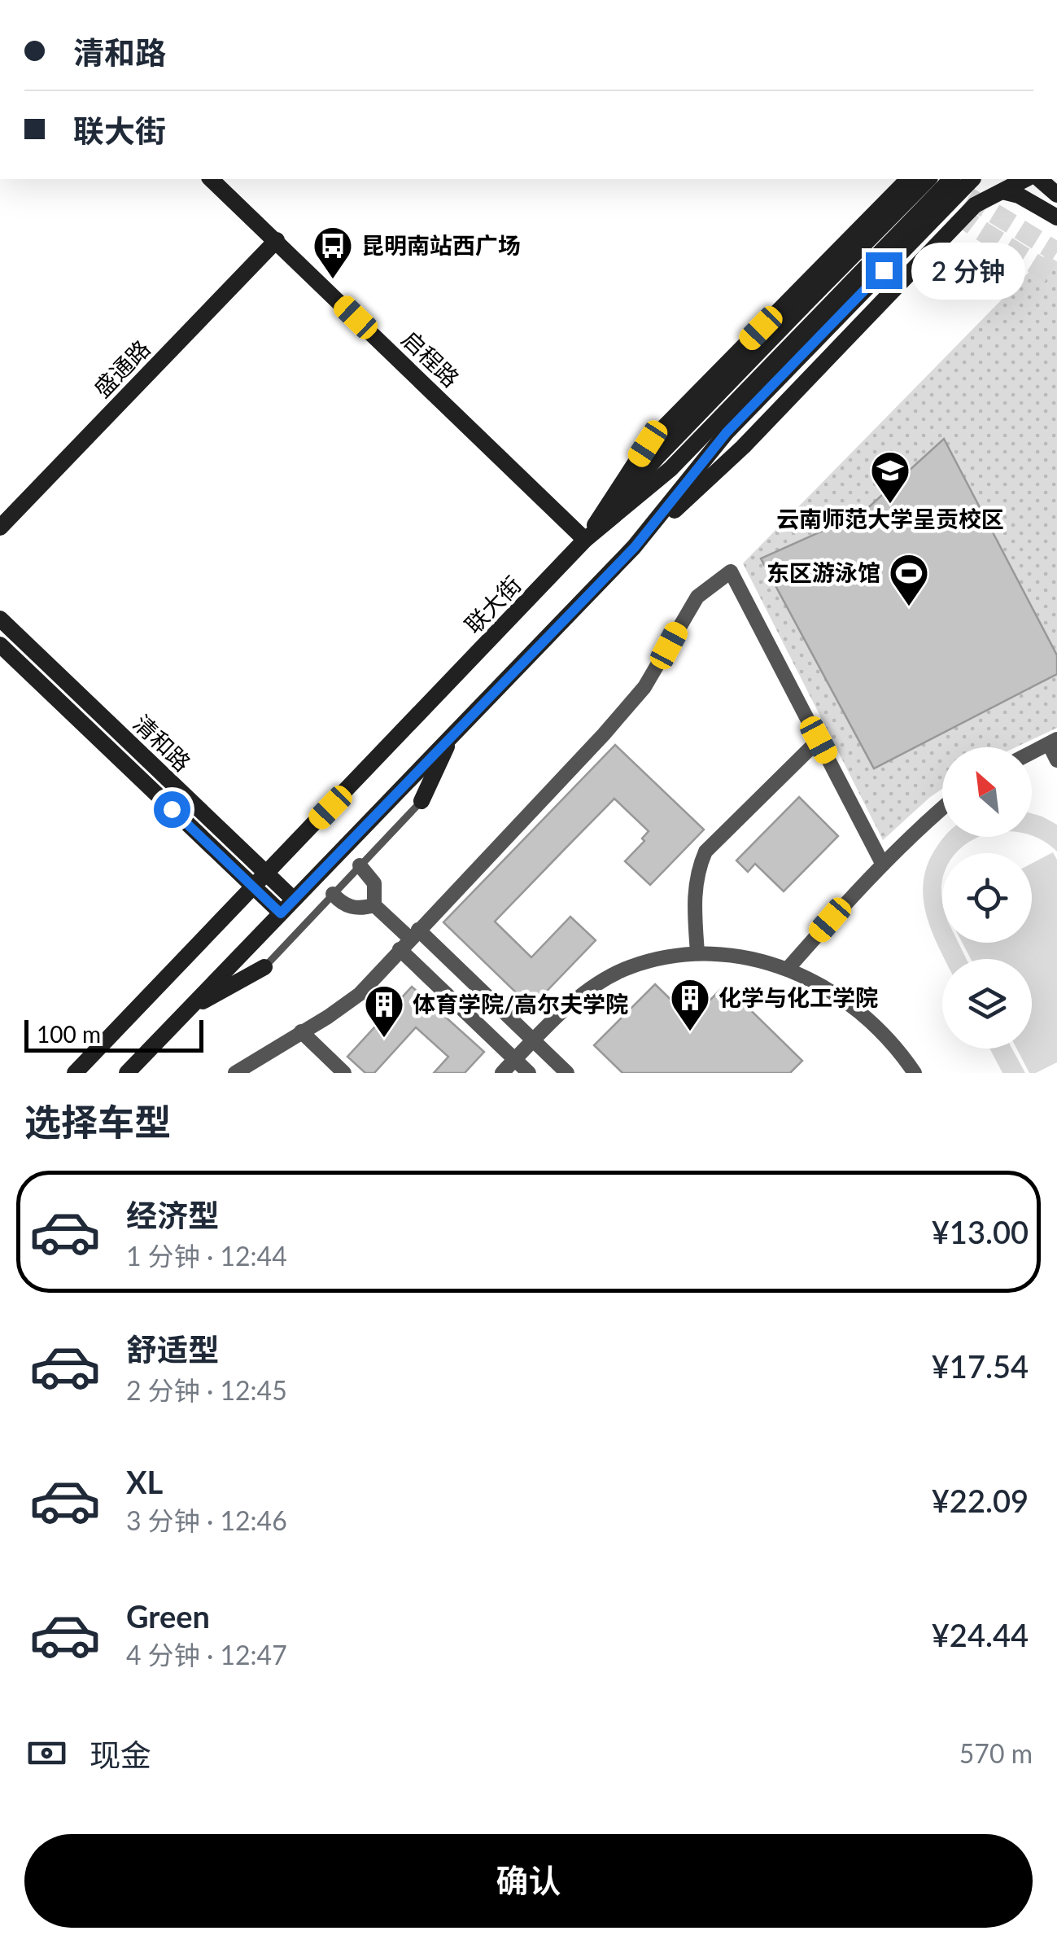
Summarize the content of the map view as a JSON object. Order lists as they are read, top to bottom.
{
  "streets": {
    "main road": [
      "启程路",
      "盛通路",
      "联大街",
      "清和路"
    ]
  },
  "crossings": [
    ["启程路", "盛通路"],
    ["启程路", "联大街"],
    ["联大街", "清和路"]
  ],
  "places": {
    "bus stop": ["昆明南站西广场"],
    "school or university": ["云南师范大学呈贡校区"],
    "sports": ["东区游泳馆"],
    "building": ["化学与化工学院", "体育学院/高尔夫学院"]
  },
  "scale_bar": "100 m",
  "north": "top left",
  "page": {
    "banner": ["清和路", "联大街"],
    "bubble": "2 分钟",
    "scale": "100 m",
    "heading": "选择车型",
    "list": [
      {
        "name": "经济型",
        "note": "1 分钟 · 12:44",
        "value": "¥13.00"
      },
      {
        "name": "舒适型",
        "note": "2 分钟 · 12:45",
        "value": "¥17.54"
      },
      {
        "name": "XL",
        "note": "3 分钟 · 12:46",
        "value": "¥22.09"
      },
      {
        "name": "Green",
        "note": "4 分钟 · 12:47",
        "value": "¥24.44"
      }
    ],
    "pay": ["现金", "570 m"],
    "buttons": "确认"
  }
}
